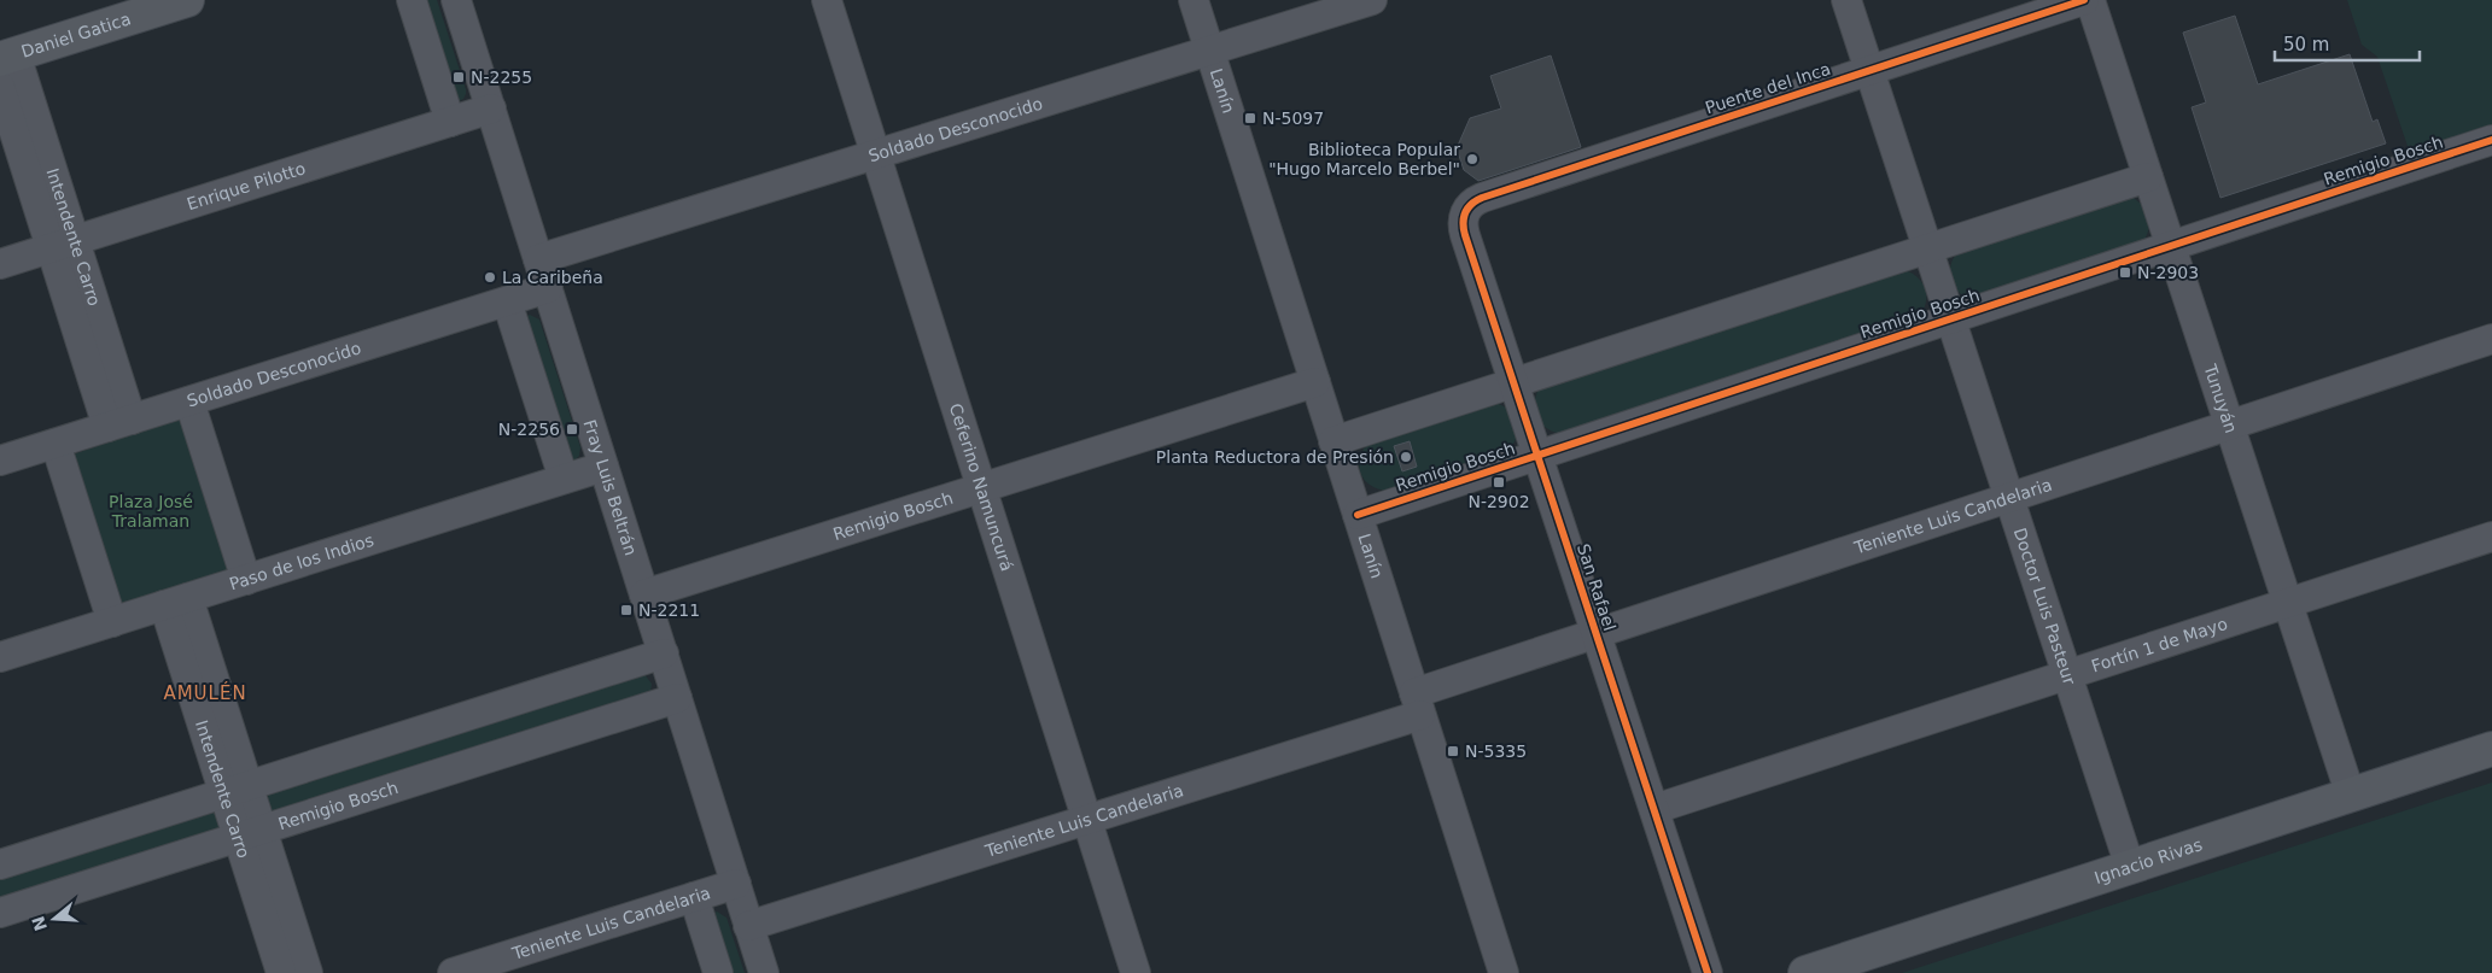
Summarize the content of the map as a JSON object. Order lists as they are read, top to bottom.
{
  "streets": {
    "main road": ["Daniel Gatica", "Ignacio Rivas"],
    "street": [
      "Puente del Inca",
      "Lanín",
      "Soldado Desconocido",
      "Remigio Bosch",
      "Enrique Pilotto",
      "Intendente Carro",
      "Tunuyán",
      "Fray Luis Beltrán",
      "Ceferino Namuncurá",
      "Teniente Luis Candelaria",
      "Paso de los Indios",
      "San Rafael",
      "Doctor Luis Pasteur",
      "Fortín 1 de Mayo"
    ]
  },
  "crossings": [
    ["Daniel Gatica", "Intendente Carro"],
    ["Puente del Inca", "San Rafael"],
    ["Puente del Inca", "Doctor Luis Pasteur"],
    ["Lanín", "Soldado Desconocido"],
    ["Lanín", "Remigio Bosch"],
    ["Lanín", "Teniente Luis Candelaria"],
    ["Soldado Desconocido", "Intendente Carro"],
    ["Soldado Desconocido", "Fray Luis Beltrán"],
    ["Soldado Desconocido", "Ceferino Namuncurá"],
    ["Remigio Bosch", "Intendente Carro"],
    ["Remigio Bosch", "Tunuyán"],
    ["Remigio Bosch", "Fray Luis Beltrán"],
    ["Remigio Bosch", "Ceferino Namuncurá"],
    ["Remigio Bosch", "San Rafael"],
    ["Remigio Bosch", "Doctor Luis Pasteur"],
    ["Enrique Pilotto", "Intendente Carro"],
    ["Enrique Pilotto", "Fray Luis Beltrán"],
    ["Intendente Carro", "Paso de los Indios"],
    ["Tunuyán", "Teniente Luis Candelaria"],
    ["Tunuyán", "Fortín 1 de Mayo"],
    ["Tunuyán", "Ignacio Rivas"],
    ["Fray Luis Beltrán", "Teniente Luis Candelaria"],
    ["Fray Luis Beltrán", "Paso de los Indios"],
    ["Ceferino Namuncurá", "Teniente Luis Candelaria"],
    ["Teniente Luis Candelaria", "San Rafael"],
    ["Teniente Luis Candelaria", "Doctor Luis Pasteur"],
    ["San Rafael", "Fortín 1 de Mayo"],
    ["Doctor Luis Pasteur", "Fortín 1 de Mayo"],
    ["Doctor Luis Pasteur", "Ignacio Rivas"]
  ],
  "districts": ["AMULÉN"],
  "parks": ["Plaza José Tralaman"],
  "places": {
    "transit": [
      "N-2255",
      "N-5097",
      "N-2903",
      "N-2256",
      "N-2902",
      "N-2211",
      "N-5335"
    ],
    "other": ["Biblioteca Popular \"Hugo Marcelo Berbel\"", "La Caribeña", "Planta Reductora de Presión"]
  },
  "scale_bar": "50 m",
  "north": "left"
}
